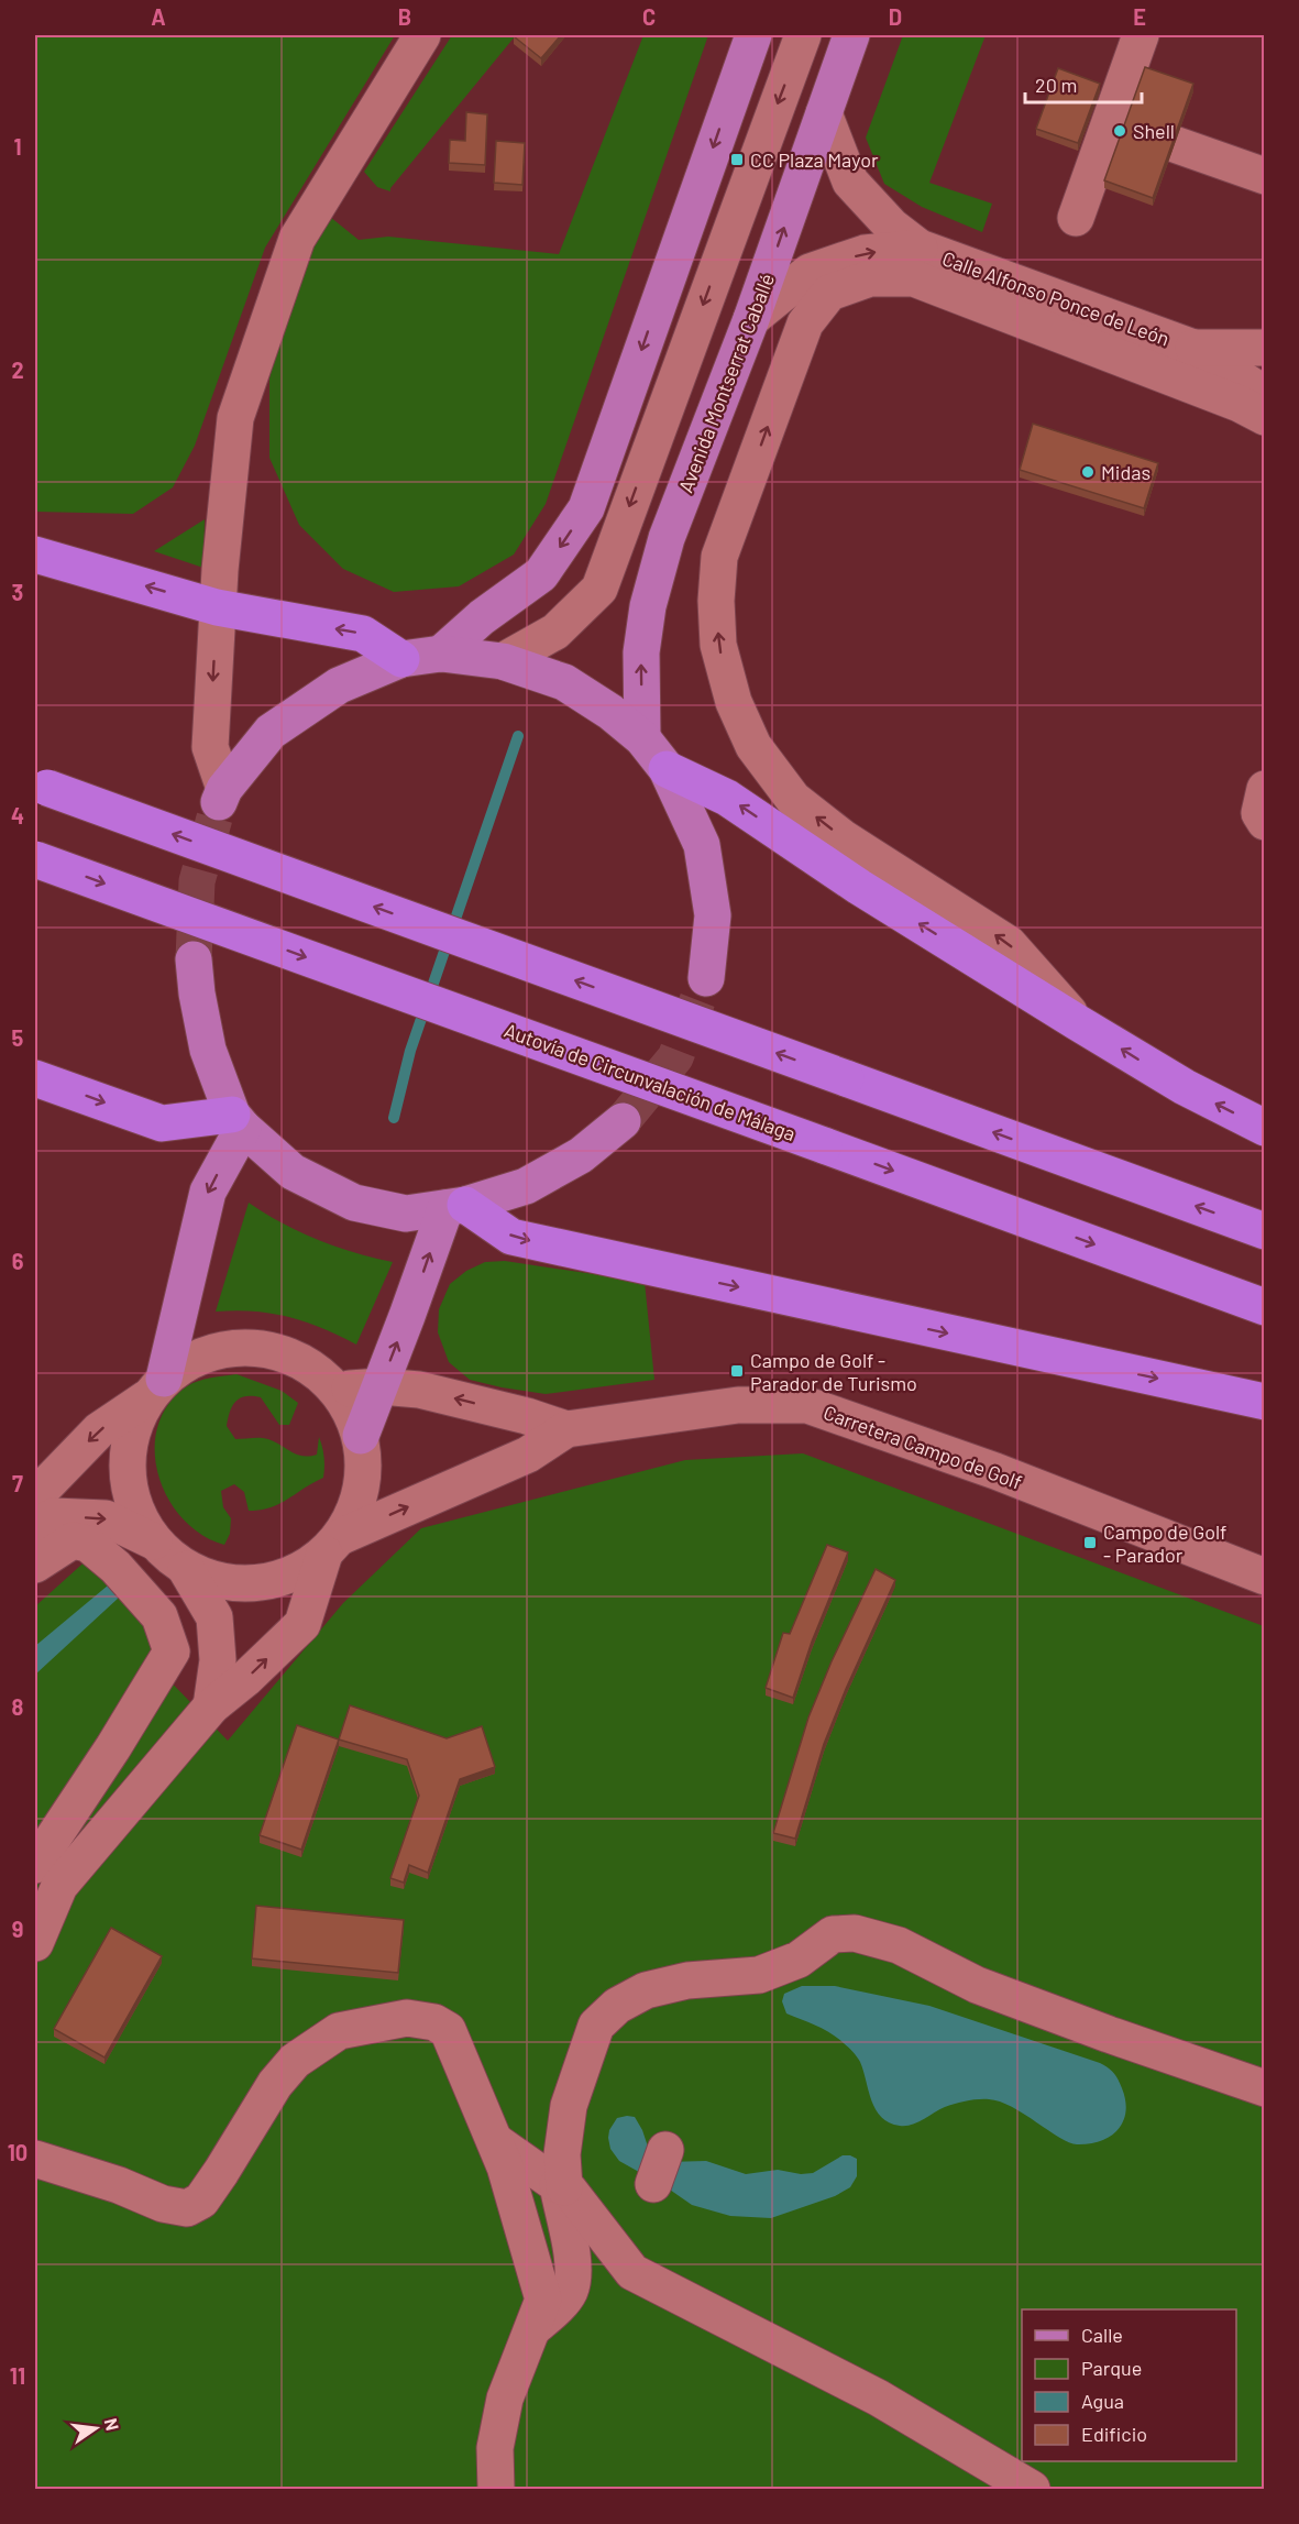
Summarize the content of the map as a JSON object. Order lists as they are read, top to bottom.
{
  "streets": {
    "highway": ["Autovía de Circunvalación de Málaga"],
    "main road": ["Avenida Montserrat Caballé"],
    "street": ["Calle Alfonso Ponce de León", "Carretera Campo de Golf"]
  },
  "crossings": [
    ["Calle Alfonso Ponce de León", "Avenida Montserrat Caballé"]
  ],
  "places": {
    "other": ["Shell", "Midas"],
    "transit": ["CC Plaza Mayor", "Campo de Golf - Parador de Turismo", "Campo de Golf - Parador"]
  },
  "legend": [
    "Calle",
    "Parque",
    "Agua",
    "Edificio"
  ],
  "scale_bar": "20 m",
  "north": "right",
  "grid": {
    "columns": [
      "A",
      "B",
      "C",
      "D",
      "E"
    ],
    "rows": [
      "1",
      "2",
      "3",
      "4",
      "5",
      "6",
      "7",
      "8",
      "9",
      "10",
      "11"
    ]
  }
}
